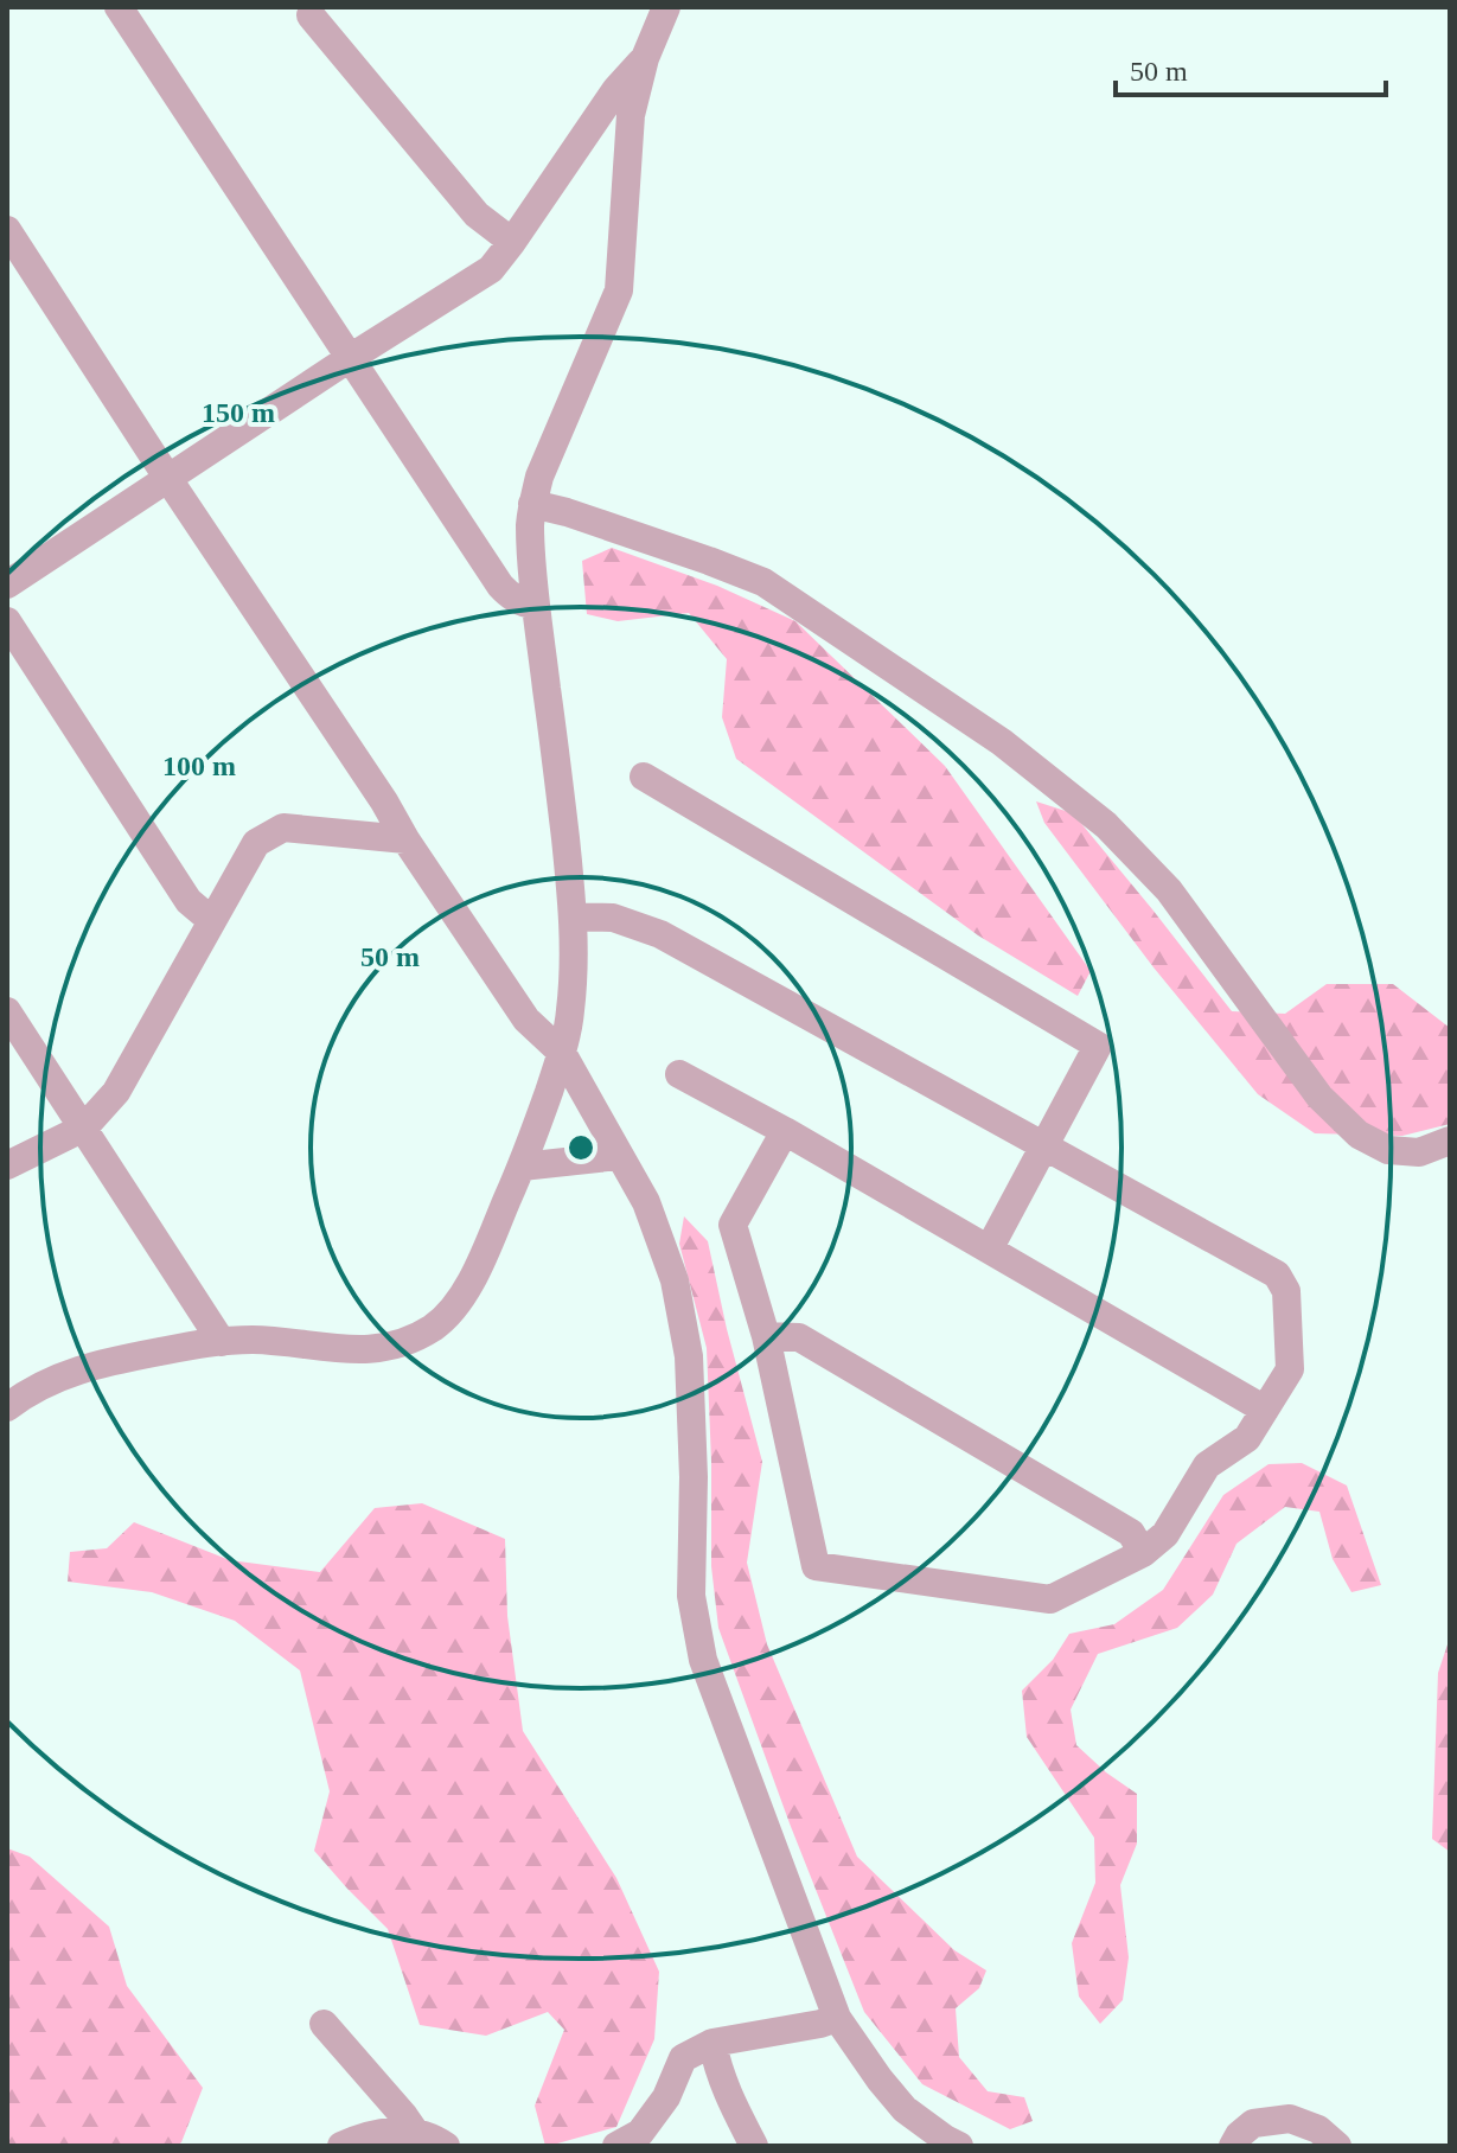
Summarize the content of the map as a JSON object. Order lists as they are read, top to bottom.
{
  "scale_bar": "50 m",
  "rings": ["150 m", "100 m", "50 m"]
}
